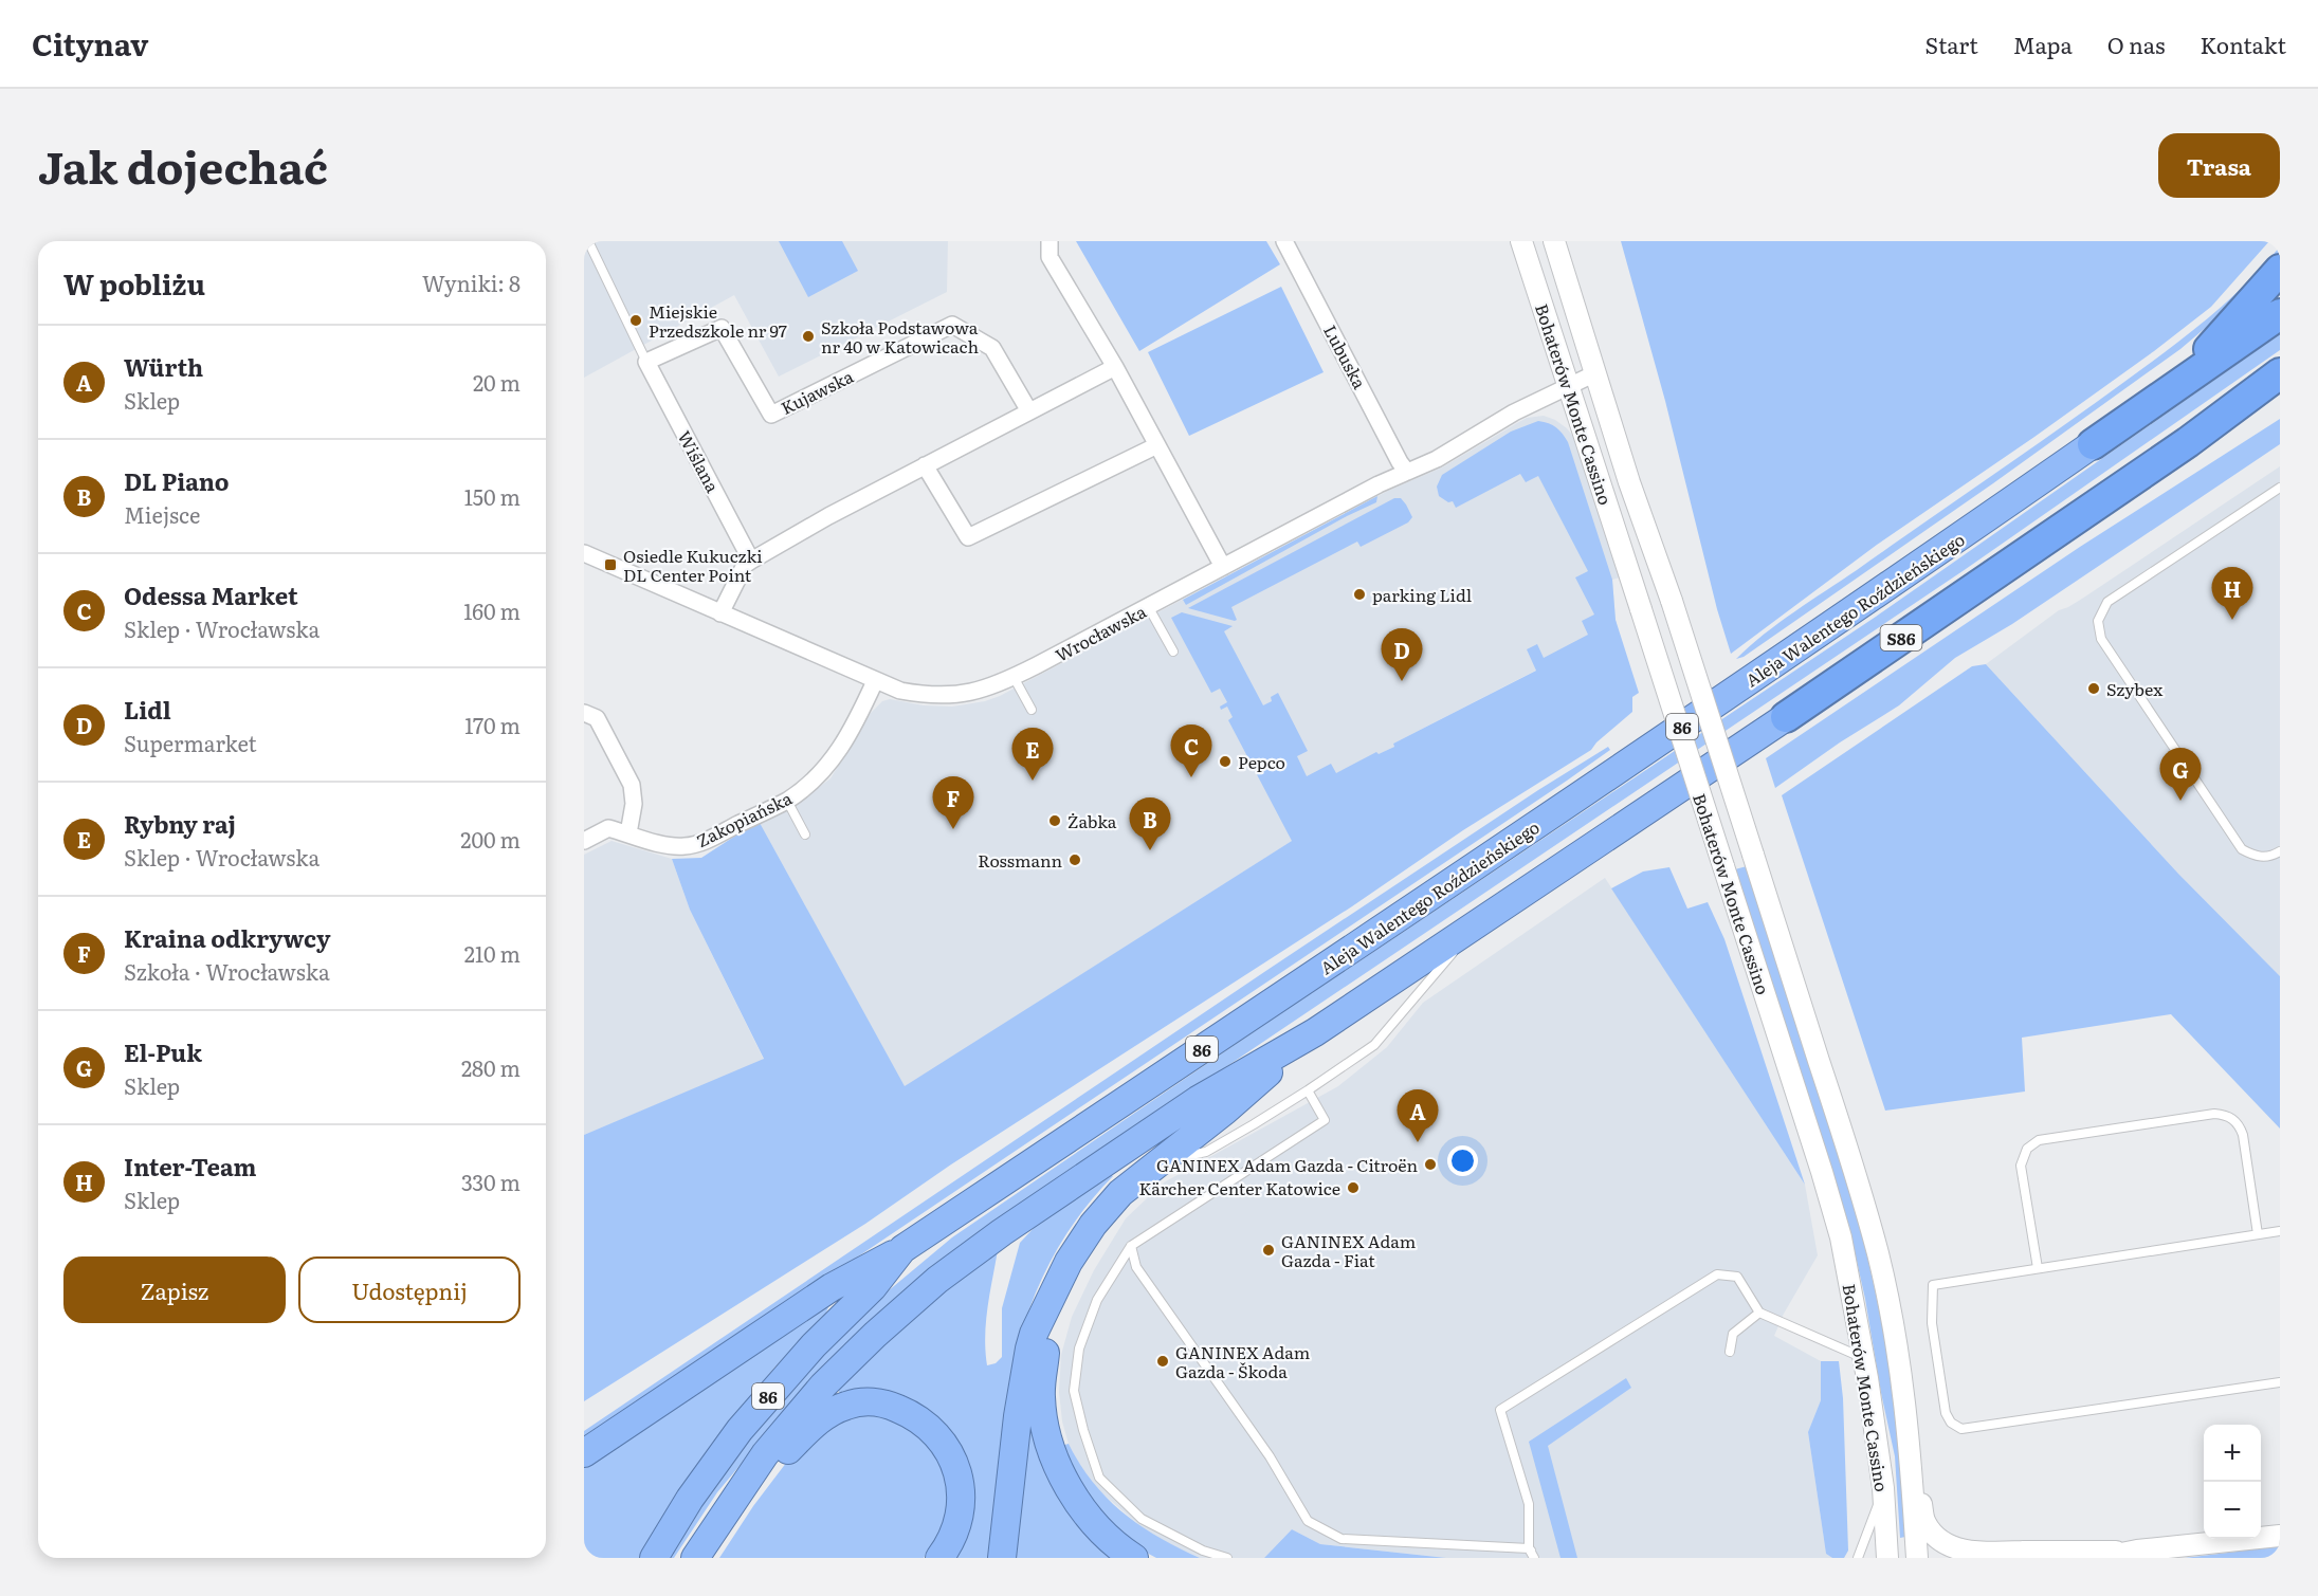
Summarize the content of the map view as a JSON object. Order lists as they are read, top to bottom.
{
  "streets": {
    "highway": ["Aleja Walentego Roździeńskiego", "S86", "86"],
    "street": [
      "Lubuska",
      "Kujawska",
      "Bohaterów Monte Cassino",
      "Wiślana",
      "Wrocławska",
      "Zakopiańska"
    ]
  },
  "crossings": [
    ["Lubuska", "Wrocławska"],
    ["Kujawska", "Wiślana"],
    ["Bohaterów Monte Cassino", "Wrocławska"],
    ["Wrocławska", "Zakopiańska"],
    ["S86", "86"]
  ],
  "places": {
    "other": [
      "Miejskie Przedszkole nr 97",
      "Szkoła Podstawowa nr 40 w Katowicach",
      "parking Lidl",
      "Szybex",
      "Pepco",
      "Żabka",
      "Rossmann",
      "GANINEX Adam Gazda - Citroën",
      "Kärcher Center Katowice",
      "GANINEX Adam Gazda - Fiat",
      "GANINEX Adam Gazda - Škoda"
    ],
    "transit": ["Osiedle Kukuczki DL Center Point"]
  },
  "page": {
    "header": "Citynav",
    "nav": [
      "Start",
      "Mapa",
      "O nas",
      "Kontakt"
    ],
    "title": "Jak dojechać",
    "buttons": [
      "Trasa",
      ["Zapisz", "Udostępnij"]
    ],
    "heading": ["W pobliżu", "Wyniki: 8"],
    "list": [
      {
        "mark": "A",
        "name": "Würth",
        "note": "Sklep",
        "value": "20 m"
      },
      {
        "mark": "B",
        "name": "DL Piano",
        "note": "Miejsce",
        "value": "150 m"
      },
      {
        "mark": "C",
        "name": "Odessa Market",
        "note": "Sklep · Wrocławska",
        "value": "160 m"
      },
      {
        "mark": "D",
        "name": "Lidl",
        "note": "Supermarket",
        "value": "170 m"
      },
      {
        "mark": "E",
        "name": "Rybny raj",
        "note": "Sklep · Wrocławska",
        "value": "200 m"
      },
      {
        "mark": "F",
        "name": "Kraina odkrywcy",
        "note": "Szkoła · Wrocławska",
        "value": "210 m"
      },
      {
        "mark": "G",
        "name": "El-Puk",
        "note": "Sklep",
        "value": "280 m"
      },
      {
        "mark": "H",
        "name": "Inter-Team",
        "note": "Sklep",
        "value": "330 m"
      }
    ],
    "pins": [
      "H",
      "D",
      "C",
      "E",
      "G",
      "F",
      "B",
      "A"
    ],
    "map_buttons": ["+", "−"]
  }
}
